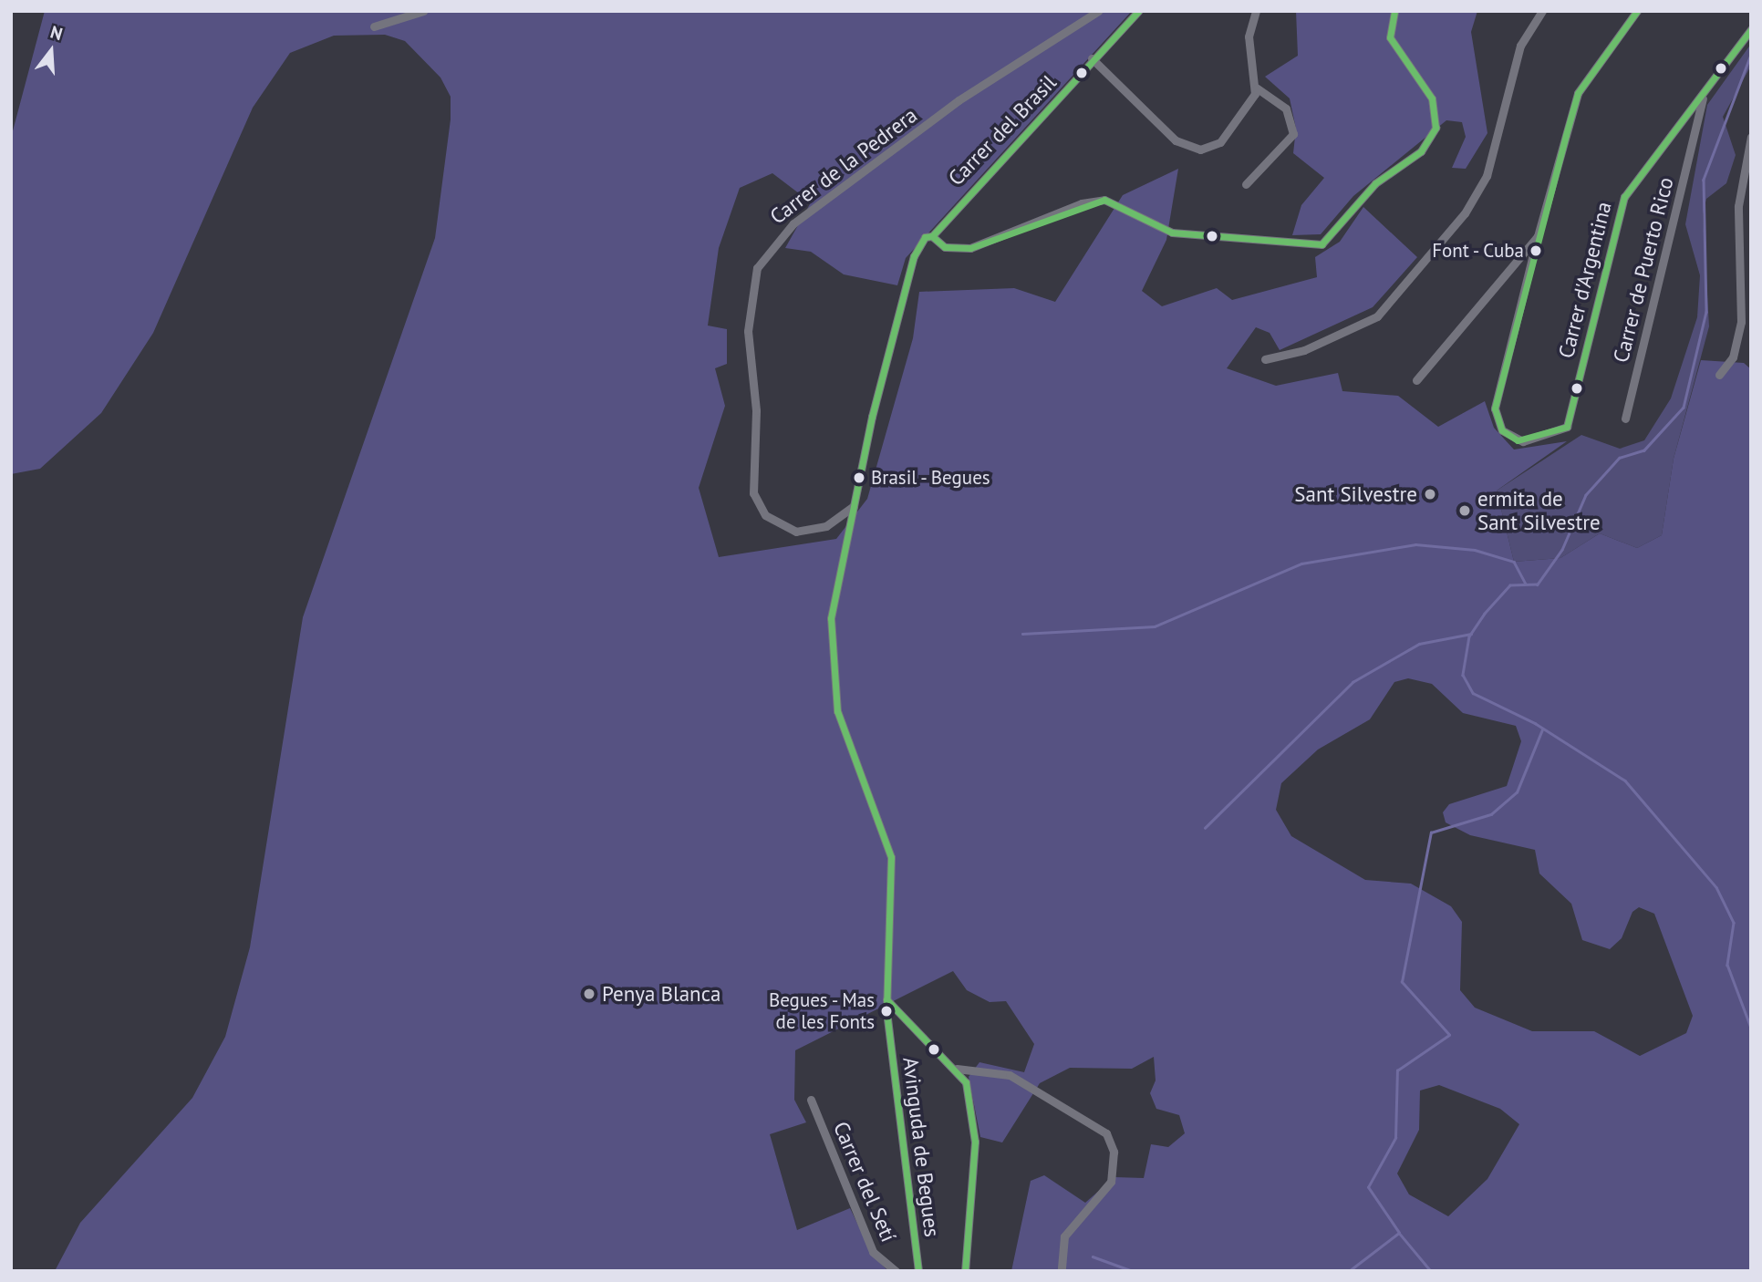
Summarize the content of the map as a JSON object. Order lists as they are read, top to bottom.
{
  "streets": {
    "street": [
      "Carrer del Brasil",
      "Carrer de la Pedrera",
      "Carrer de Puerto Rico",
      "Carrer d'Argentina",
      "Avinguda de Begues",
      "Carrer del Setí"
    ]
  },
  "crossings": [
    ["Carrer del Brasil", "Carrer de la Pedrera"],
    ["Carrer del Brasil", "Avinguda de Begues"],
    ["Carrer de la Pedrera", "Avinguda de Begues"],
    ["Carrer de Puerto Rico", "Carrer d'Argentina"]
  ],
  "places": [
    "Font - Cuba",
    "Brasil - Begues",
    "Sant Silvestre",
    "ermita de Sant Silvestre",
    "Penya Blanca",
    "Begues - Mas de les Fonts"
  ],
  "north": "top"
}
